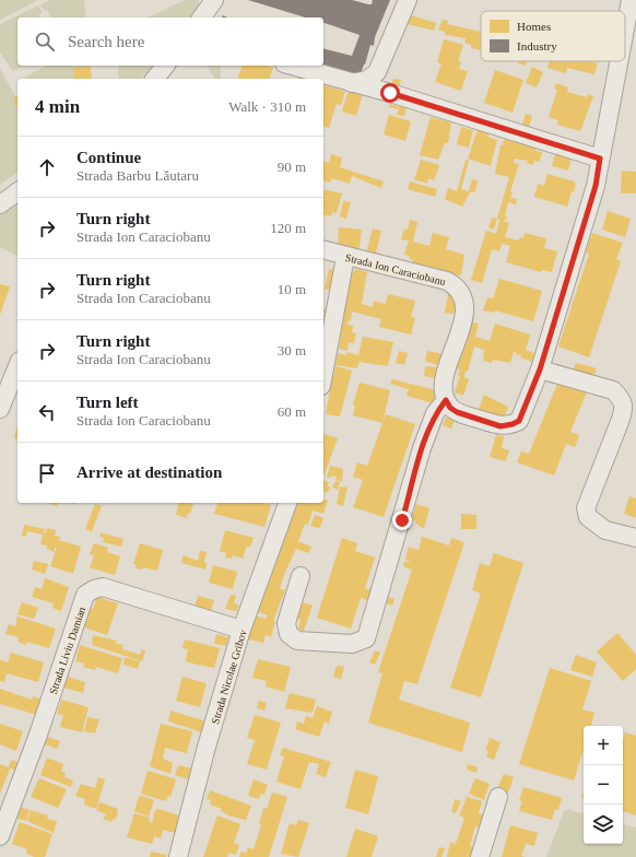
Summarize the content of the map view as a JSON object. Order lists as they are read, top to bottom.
{
  "streets": {
    "street": ["Strada Ion Caraciobanu", "Strada Liviu Damian", "Strada Nicolae Gribov"]
  },
  "crossings": [
    ["Strada Liviu Damian", "Strada Nicolae Gribov"]
  ],
  "legend": ["Homes", "Industry"],
  "page": {
    "search": "Search here",
    "heading": ["4 min", "Walk · 310 m"],
    "list": [
      ["Continue", "Strada Barbu Lăutaru", "90 m"],
      ["Turn right", "Strada Ion Caraciobanu", "120 m"],
      ["Turn right", "Strada Ion Caraciobanu", "10 m"],
      ["Turn right", "Strada Ion Caraciobanu", "30 m"],
      ["Turn left", "Strada Ion Caraciobanu", "60 m"],
      "Arrive at destination"
    ],
    "map_buttons": ["+", "−"]
  }
}
